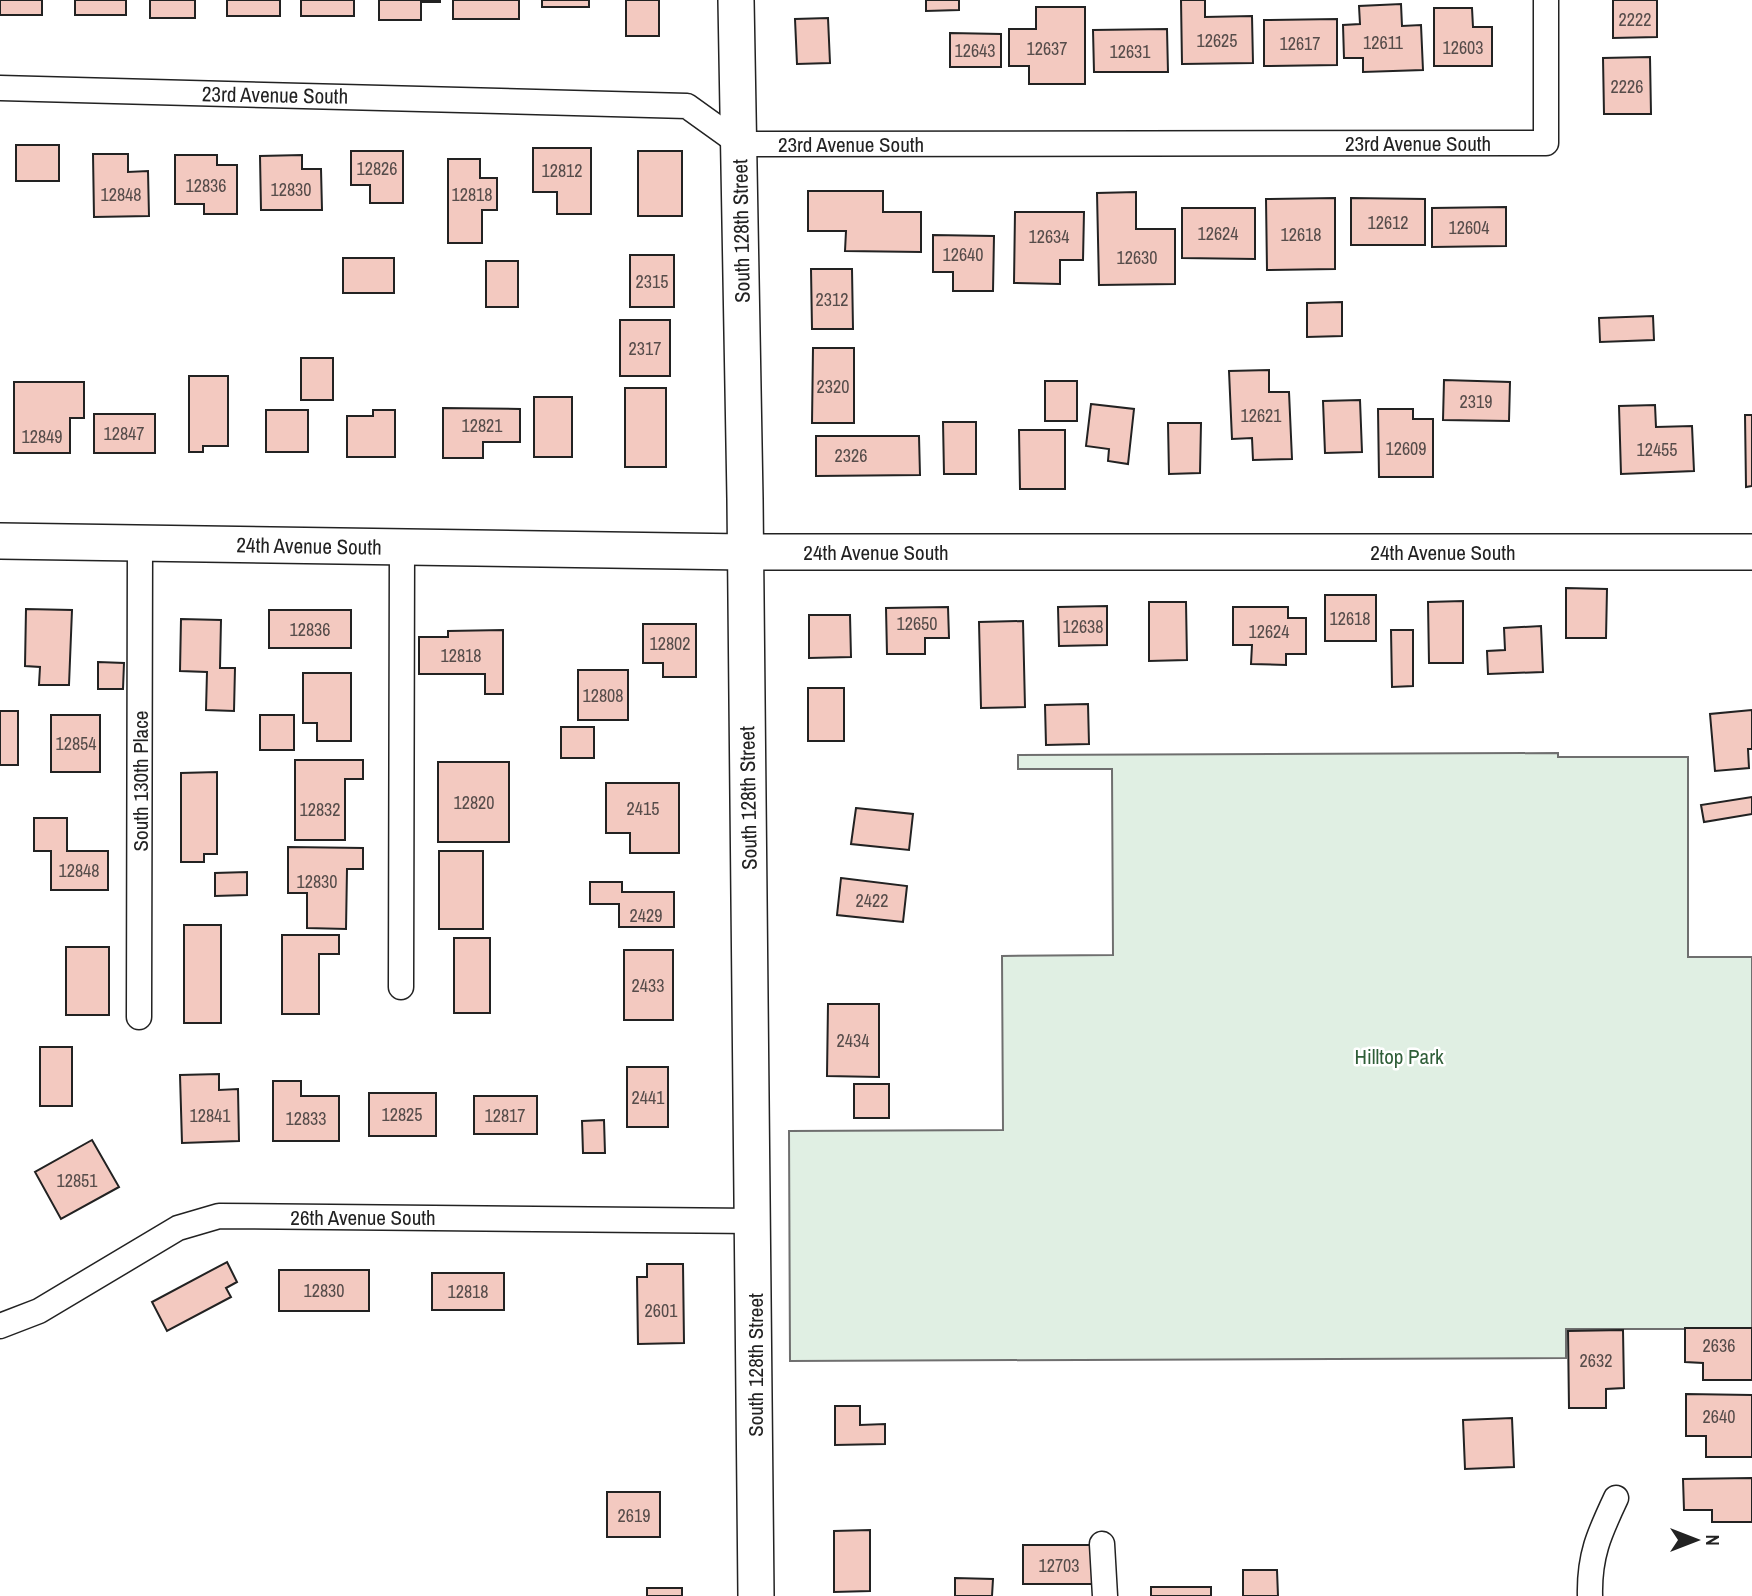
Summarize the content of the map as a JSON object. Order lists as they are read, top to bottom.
{
  "streets": {
    "street": [
      "23rd Avenue South",
      "South 128th Street",
      "24th Avenue South",
      "South 130th Place",
      "26th Avenue South"
    ]
  },
  "crossings": [
    ["23rd Avenue South", "South 128th Street"],
    ["South 128th Street", "24th Avenue South"],
    ["South 128th Street", "26th Avenue South"],
    ["24th Avenue South", "South 130th Place"]
  ],
  "parks": ["Hilltop Park"],
  "house_numbers": [
    "2222",
    "12625",
    "12611",
    "12617",
    "12603",
    "12637",
    "12643",
    "12631",
    "2226",
    "12826",
    "12812",
    "12836",
    "12830",
    "12848",
    "12818",
    "12612",
    "12604",
    "12624",
    "12618",
    "12634",
    "12640",
    "12630",
    "2315",
    "2312",
    "2317",
    "2320",
    "2319",
    "12621",
    "12821",
    "12847",
    "12849",
    "12609",
    "12455",
    "2326",
    "12618",
    "12650",
    "12638",
    "12836",
    "12624",
    "12802",
    "12818",
    "12808",
    "12854",
    "12820",
    "2415",
    "12832",
    "12848",
    "12830",
    "2422",
    "2429",
    "2433",
    "2434",
    "2441",
    "12825",
    "12841",
    "12817",
    "12833",
    "12851",
    "12830",
    "12818",
    "2601",
    "2636",
    "2632",
    "2640",
    "2619",
    "12703"
  ],
  "north": "right"
}
